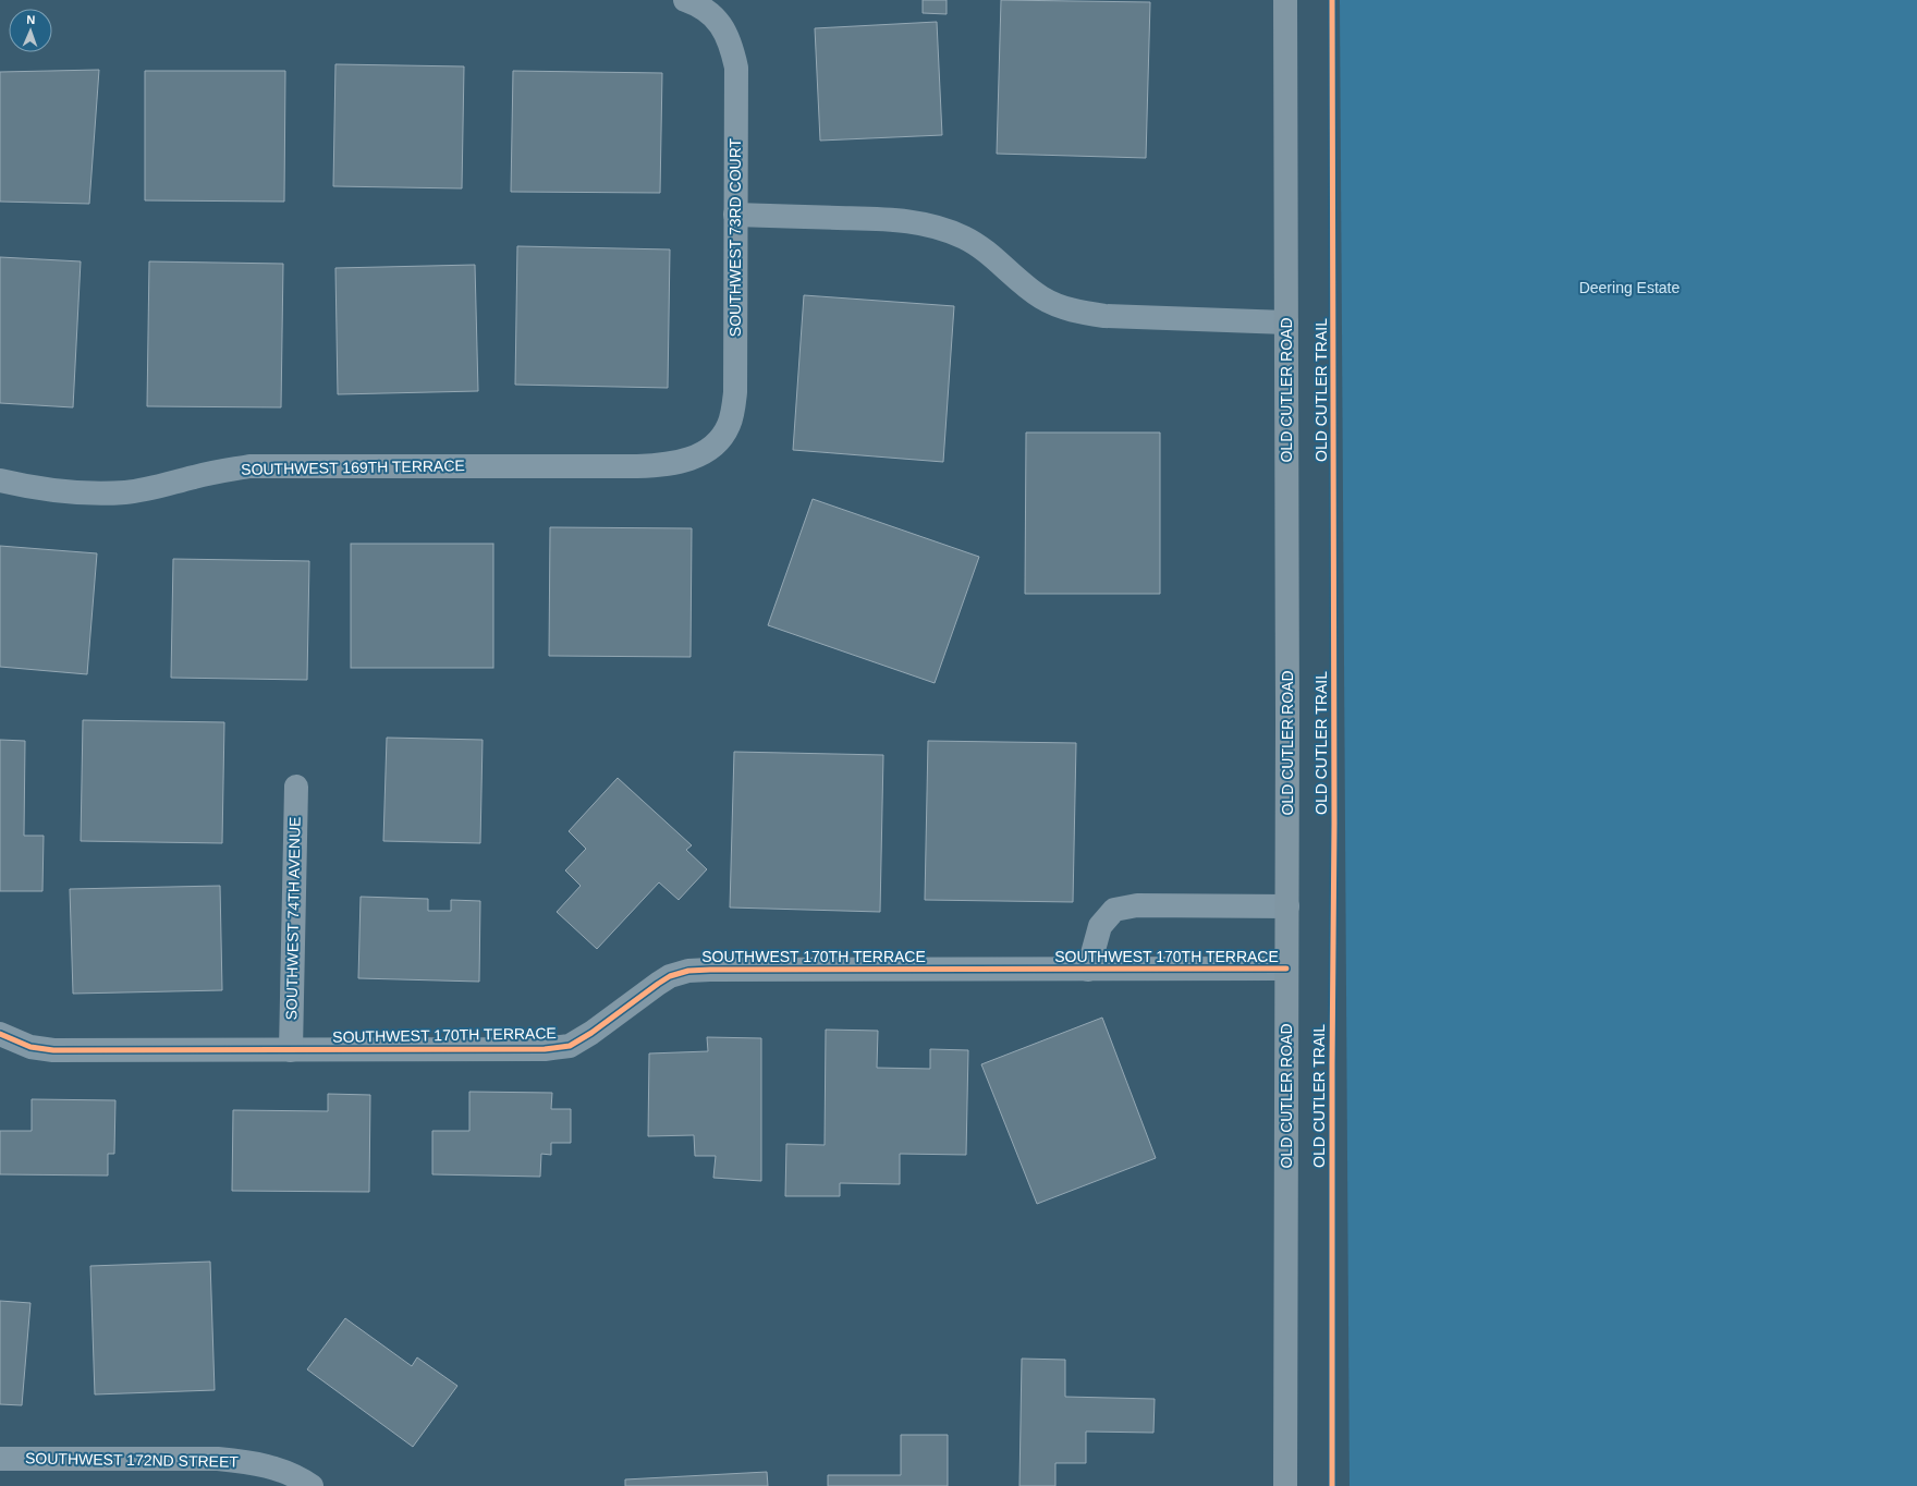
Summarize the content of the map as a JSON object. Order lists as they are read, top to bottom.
{
  "streets": {
    "main road": ["OLD CUTLER ROAD"],
    "street": [
      "SOUTHWEST 73RD COURT",
      "SOUTHWEST 169TH TERRACE",
      "SOUTHWEST 74TH AVENUE",
      "SOUTHWEST 170TH TERRACE",
      "SOUTHWEST 172ND STREET"
    ],
    "cycle path": ["OLD CUTLER TRAIL"]
  },
  "crossings": [
    ["SOUTHWEST 73RD COURT", "SOUTHWEST 169TH TERRACE"],
    ["OLD CUTLER ROAD", "SOUTHWEST 170TH TERRACE"],
    ["SOUTHWEST 74TH AVENUE", "SOUTHWEST 170TH TERRACE"]
  ],
  "parks": ["Deering Estate"],
  "north": "top"
}
